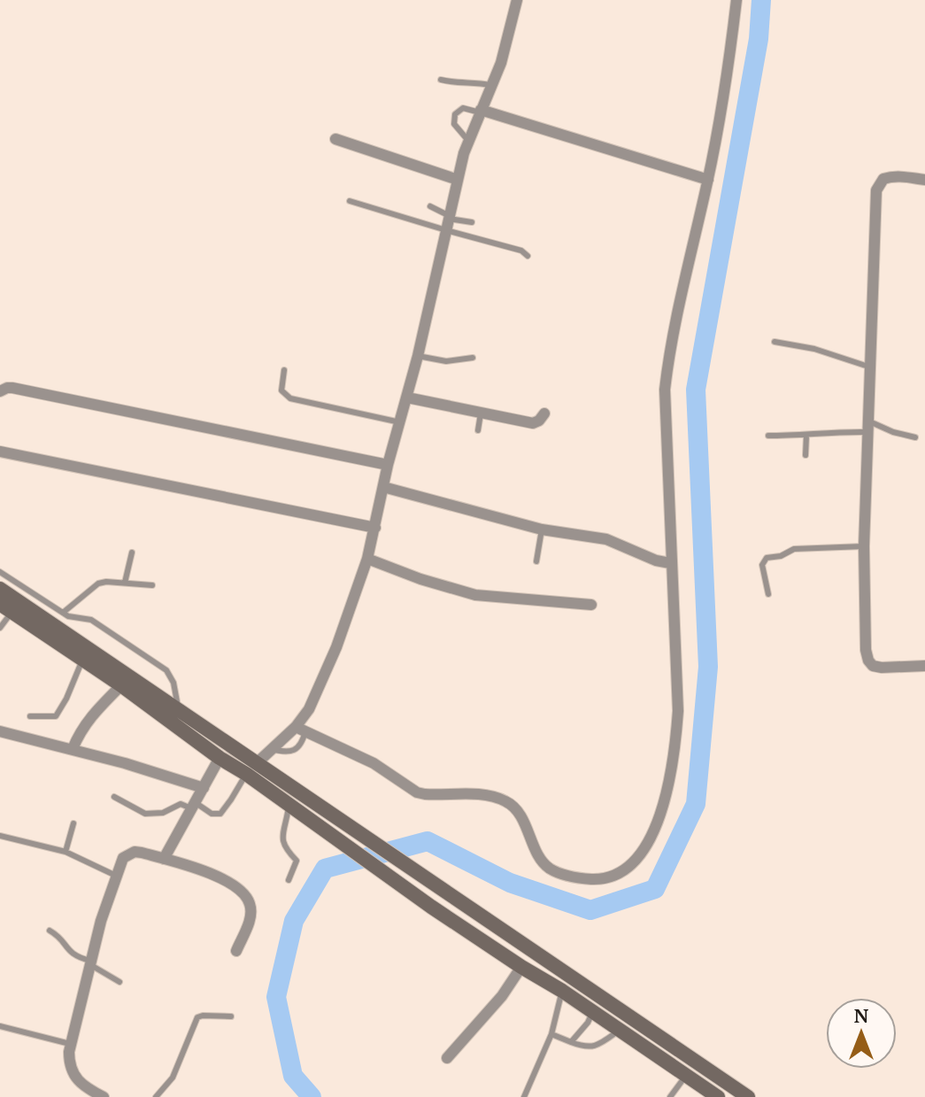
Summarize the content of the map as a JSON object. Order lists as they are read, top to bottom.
{
  "north": "top"
}
